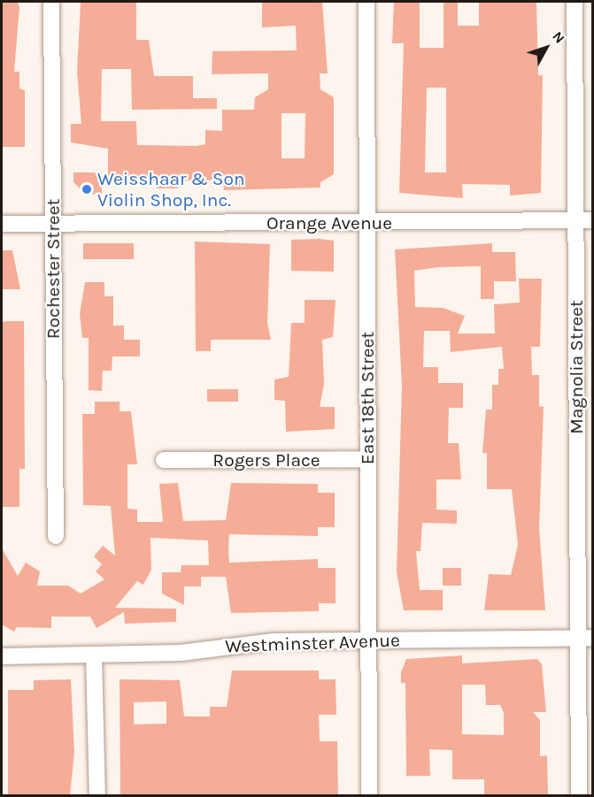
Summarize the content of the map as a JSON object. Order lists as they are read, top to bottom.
{
  "streets": {
    "street": [
      "Orange Avenue",
      "Rochester Street",
      "Magnolia Street",
      "East 18th Street",
      "Rogers Place",
      "Westminster Avenue"
    ]
  },
  "crossings": [
    ["Orange Avenue", "Rochester Street"],
    ["Orange Avenue", "Magnolia Street"],
    ["Orange Avenue", "East 18th Street"],
    ["Magnolia Street", "Westminster Avenue"],
    ["East 18th Street", "Rogers Place"],
    ["East 18th Street", "Westminster Avenue"]
  ],
  "places": ["Weisshaar & Son Violin Shop, Inc."],
  "north": "top right"
}
